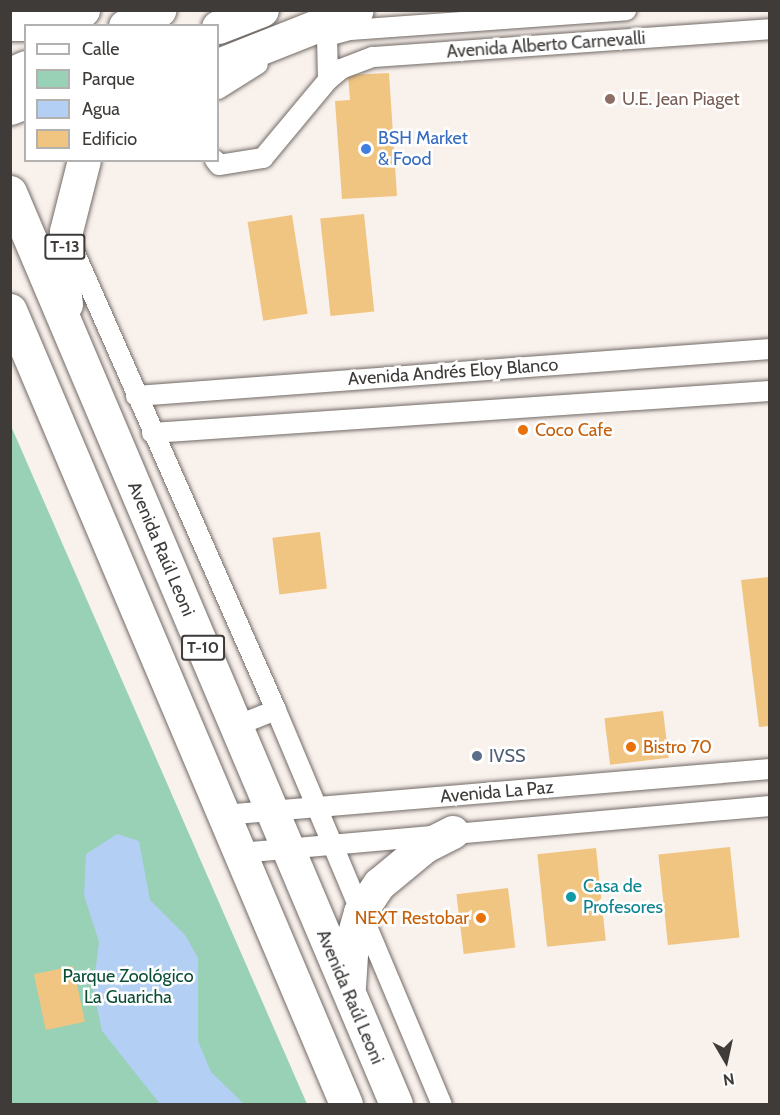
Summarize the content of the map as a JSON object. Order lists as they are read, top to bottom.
{
  "streets": {
    "highway": ["T-13", "Avenida Raúl Leoni", "T-10"],
    "street": ["Avenida Alberto Carnevalli", "Avenida Andrés Eloy Blanco", "Avenida La Paz"]
  },
  "crossings": [
    ["T-13", "Avenida Raúl Leoni"],
    ["Avenida Andrés Eloy Blanco", "Avenida Raúl Leoni"],
    ["Avenida Raúl Leoni", "Avenida La Paz"],
    ["T-10", "Avenida La Paz"]
  ],
  "parks": ["Parque Zoológico La Guaricha"],
  "places": [
    "U.E. Jean Piaget",
    "BSH Market & Food",
    "Coco Cafe",
    "Bistro 70",
    "IVSS",
    "Casa de Profesores",
    "NEXT Restobar"
  ],
  "legend": [
    "Calle",
    "Parque",
    "Agua",
    "Edificio"
  ],
  "north": "bottom"
}
